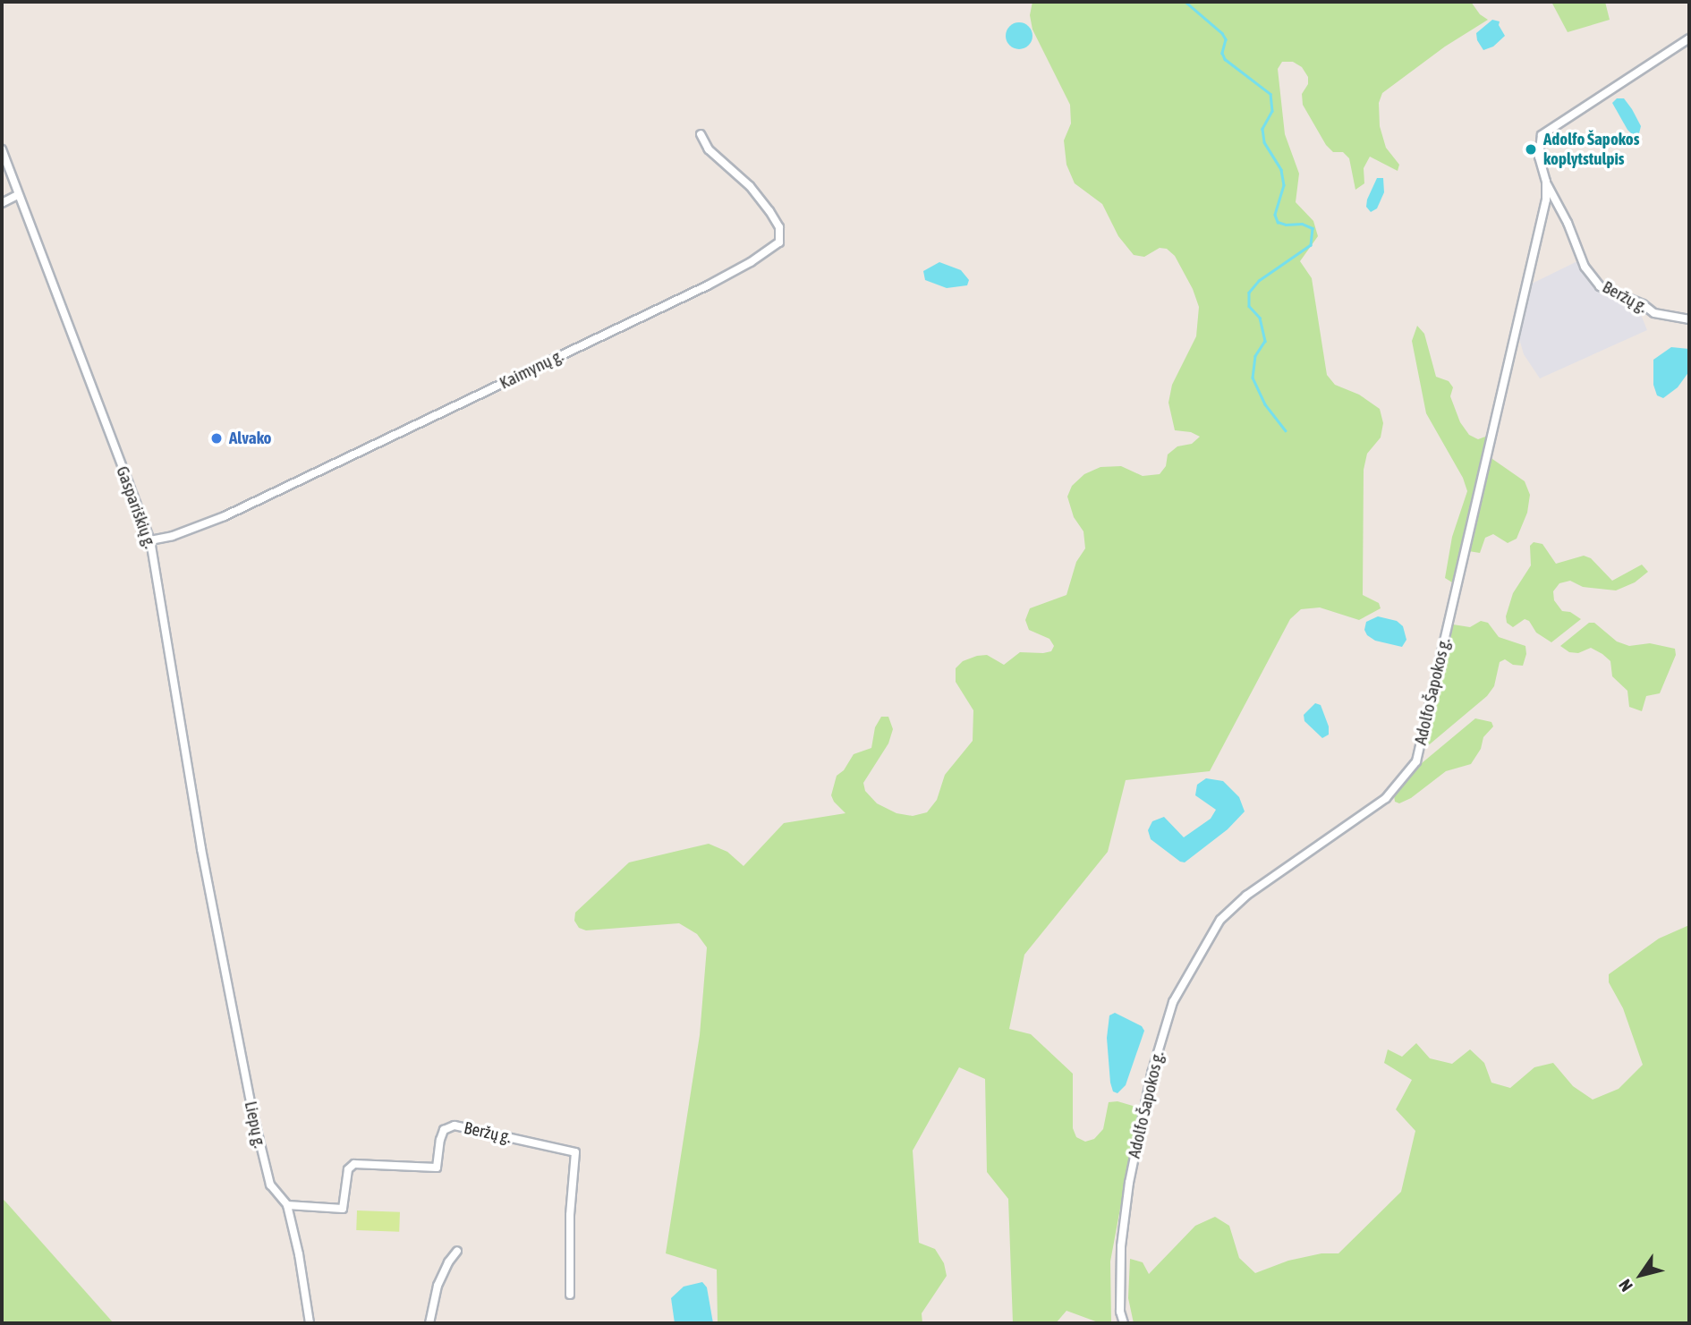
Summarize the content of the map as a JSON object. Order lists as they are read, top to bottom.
{
  "streets": {
    "street": [
      "Beržų g.",
      "Kaimynų g.",
      "Gaspariškių g.",
      "Adolfo Šapokos g.",
      "Liepų g."
    ]
  },
  "crossings": [
    ["Beržų g.", "Adolfo Šapokos g."],
    ["Beržų g.", "Liepų g."],
    ["Kaimynų g.", "Gaspariškių g."],
    ["Gaspariškių g.", "Liepų g."]
  ],
  "places": ["Adolfo Šapokos koplytstulpis", "Alvako"],
  "north": "bottom left"
}
